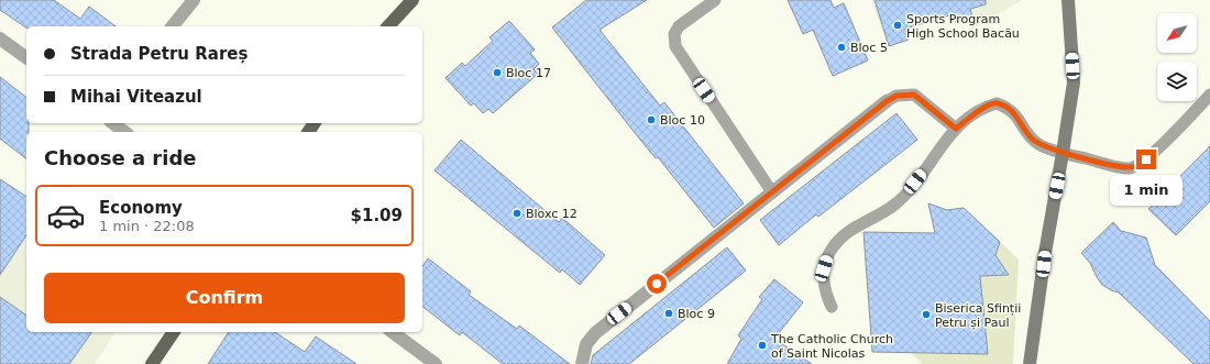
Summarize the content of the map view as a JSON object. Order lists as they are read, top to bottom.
{
  "places": [
    "Sports Program High School Bacău",
    "Bloc 5",
    "Bloc 17",
    "Bloc 10",
    "Bloxc 12",
    "Bloc 9",
    "Biserica Sfinții Petru și Paul",
    "The Catholic Church of Saint Nicolas"
  ],
  "north": "bottom left",
  "page": {
    "banner": ["Strada Petru Rareș", "Mihai Viteazul"],
    "heading": "Choose a ride",
    "bubble": "1 min",
    "list": [
      {
        "name": "Economy",
        "note": "1 min · 22:08",
        "value": "$1.09"
      }
    ],
    "buttons": "Confirm"
  }
}
